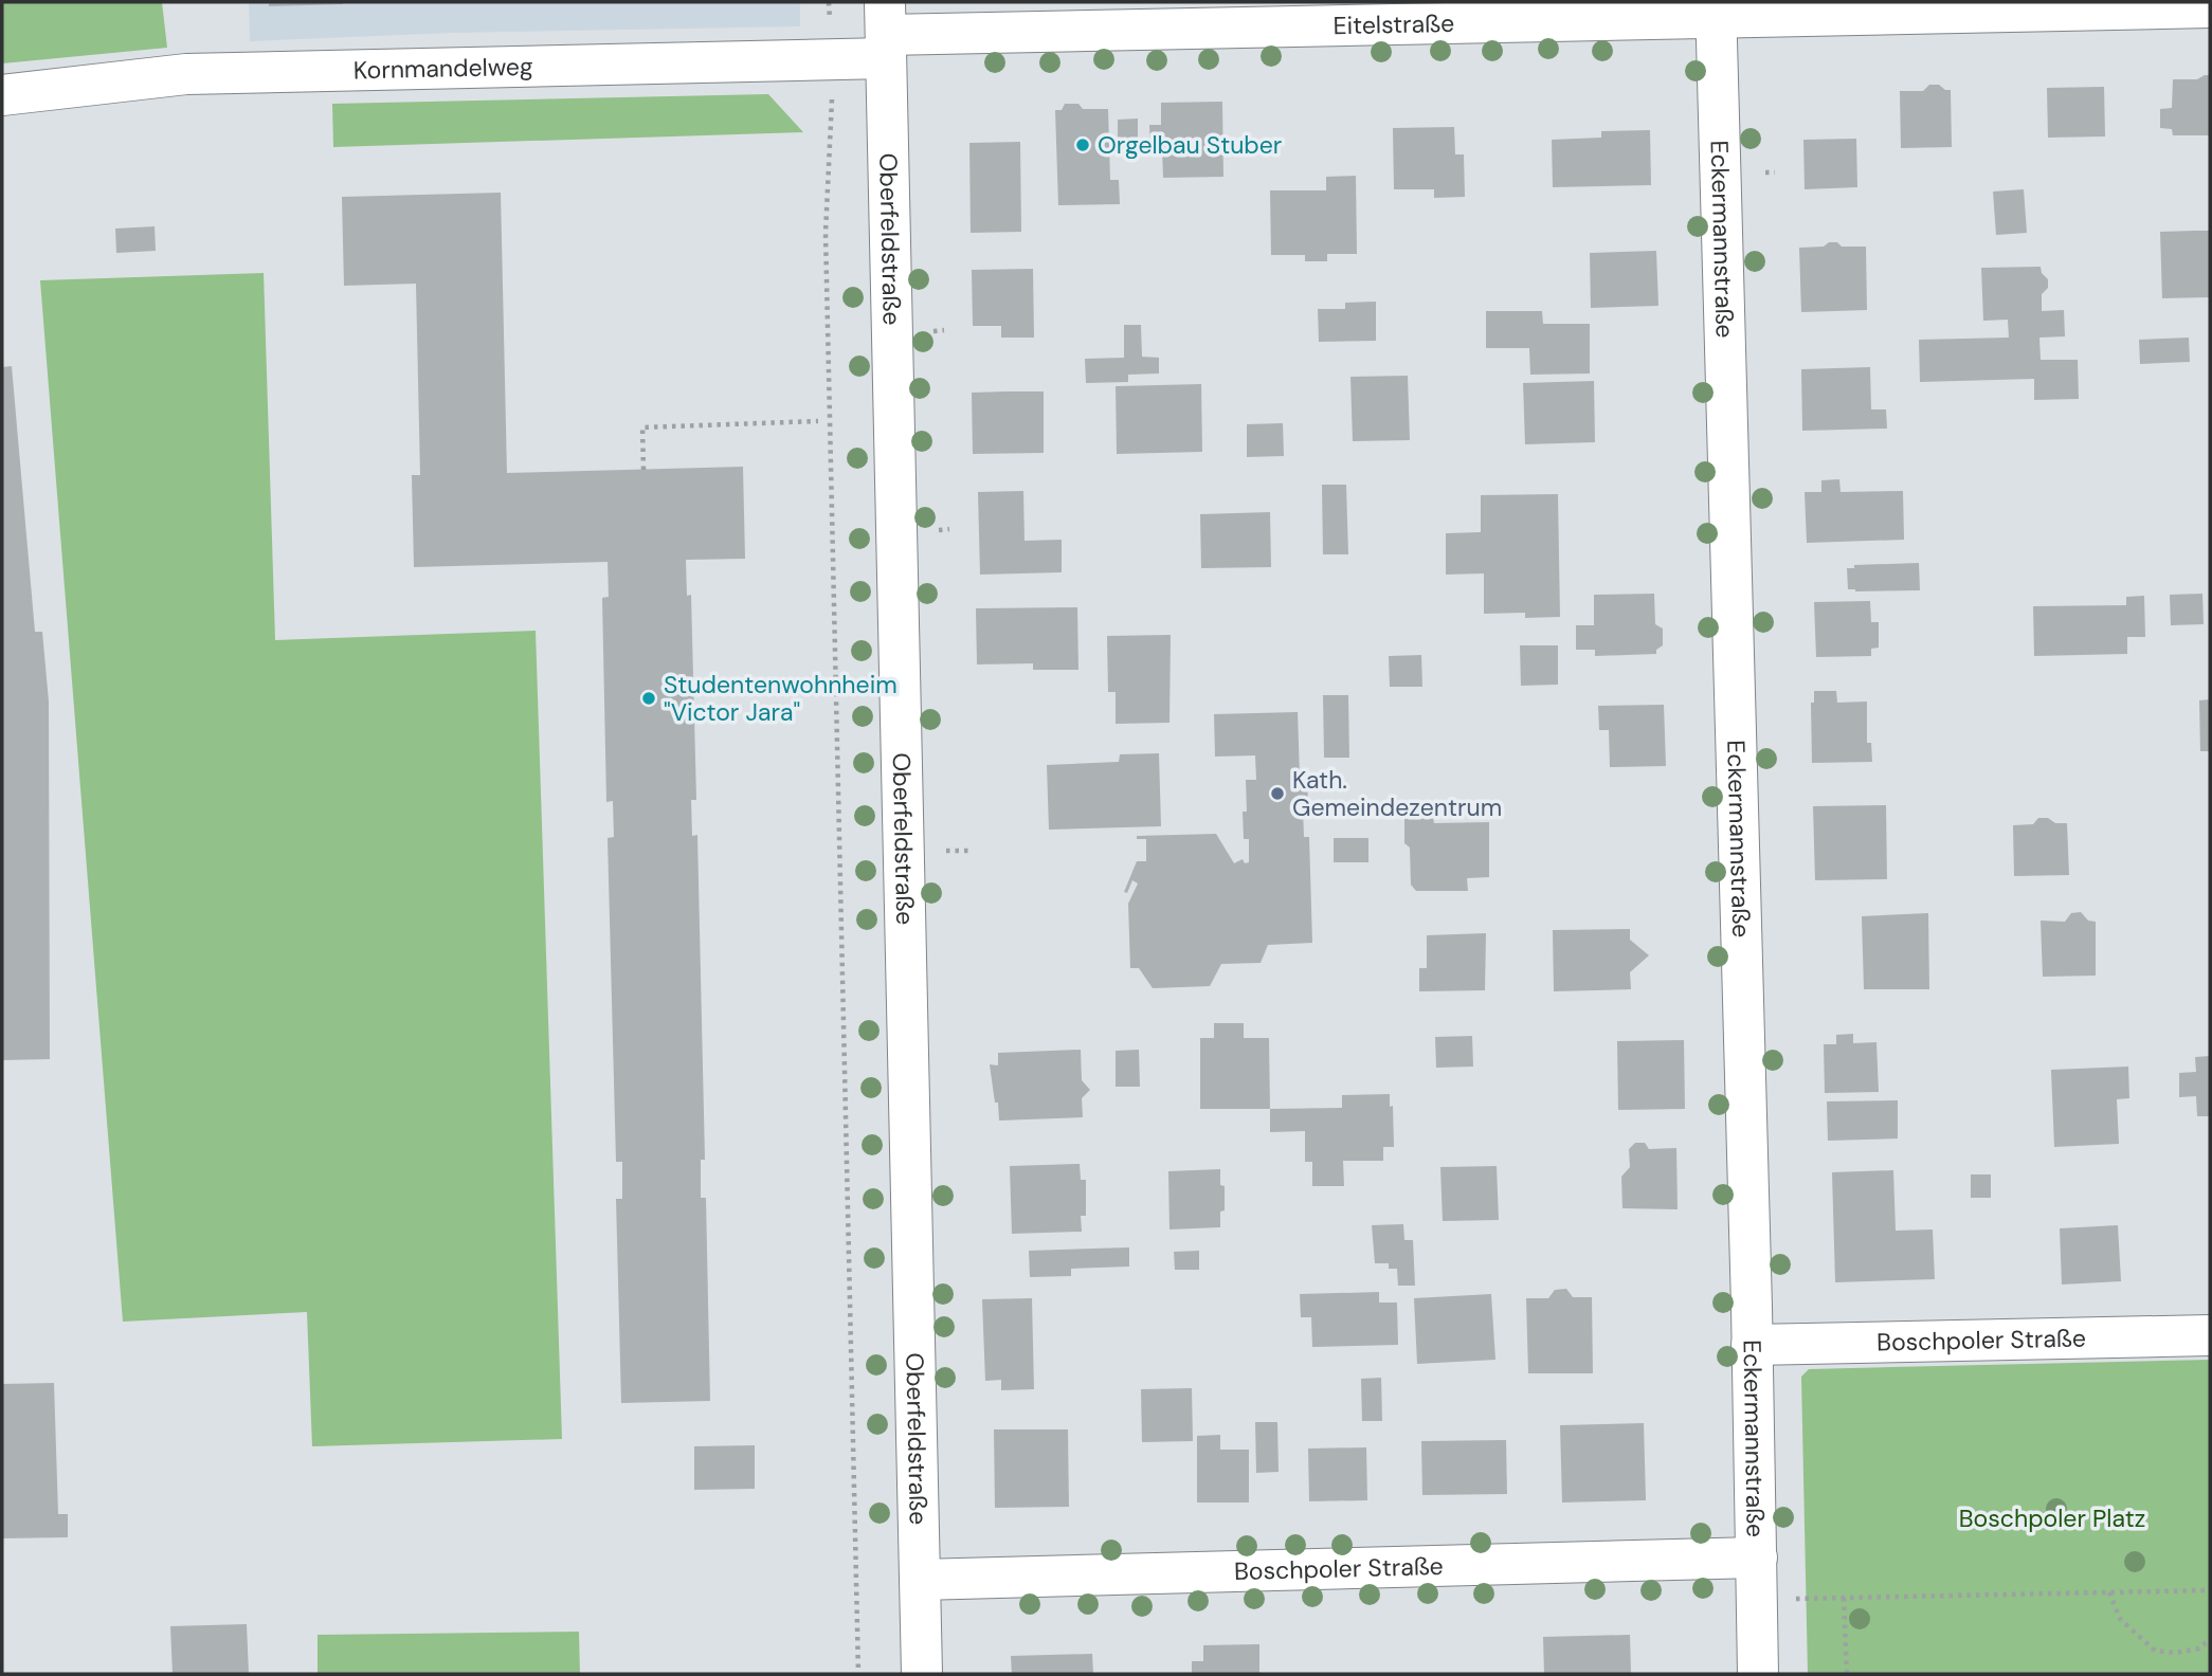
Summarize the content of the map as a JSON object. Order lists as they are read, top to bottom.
{
  "streets": {
    "street": [
      "Eitelstraße",
      "Kornmandelweg",
      "Oberfeldstraße",
      "Eckermannstraße",
      "Boschpoler Straße"
    ]
  },
  "crossings": [
    ["Eitelstraße", "Kornmandelweg"],
    ["Eitelstraße", "Oberfeldstraße"],
    ["Eitelstraße", "Eckermannstraße"],
    ["Kornmandelweg", "Oberfeldstraße"],
    ["Oberfeldstraße", "Boschpoler Straße"],
    ["Eckermannstraße", "Boschpoler Straße"]
  ],
  "parks": ["Boschpoler Platz"],
  "places": ["Orgelbau Stuber", "Studentenwohnheim \"Victor Jara\"", "Kath. Gemeindezentrum"]
}
